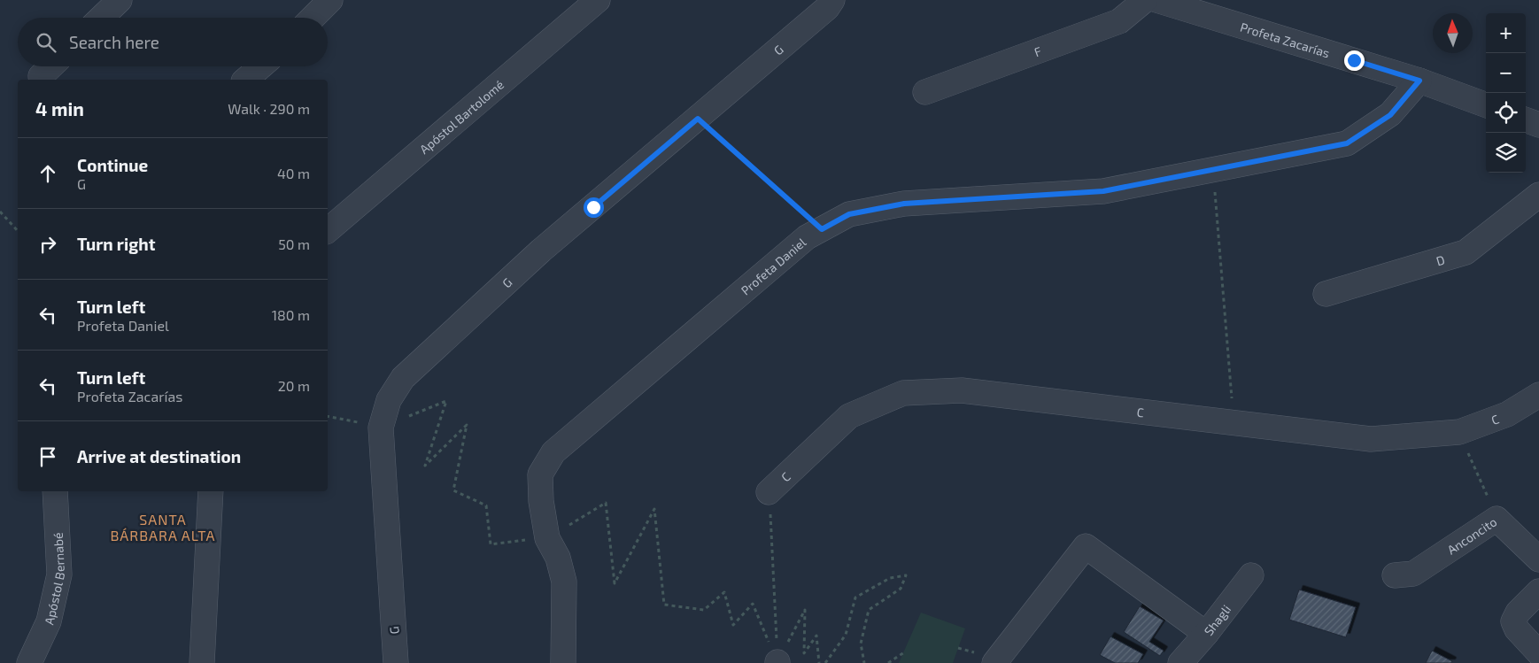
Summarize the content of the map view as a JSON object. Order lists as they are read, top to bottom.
{
  "streets": {
    "street": [
      "Profeta Zacarías",
      "G",
      "F",
      "Apóstol Bartolomé",
      "D",
      "Profeta Daniel",
      "C",
      "Anconcito",
      "Apóstol Bernabé",
      "Shagli"
    ]
  },
  "crossings": [
    ["Profeta Zacarías", "Profeta Daniel"]
  ],
  "districts": ["SANTA BÁRBARA ALTA"],
  "north": "top",
  "page": {
    "map_buttons": ["+", "−"],
    "search": "Search here",
    "heading": ["4 min", "Walk · 290 m"],
    "list": [
      ["Continue", "G", "40 m"],
      ["Turn right", "50 m"],
      ["Turn left", "Profeta Daniel", "180 m"],
      ["Turn left", "Profeta Zacarías", "20 m"],
      "Arrive at destination"
    ]
  }
}
